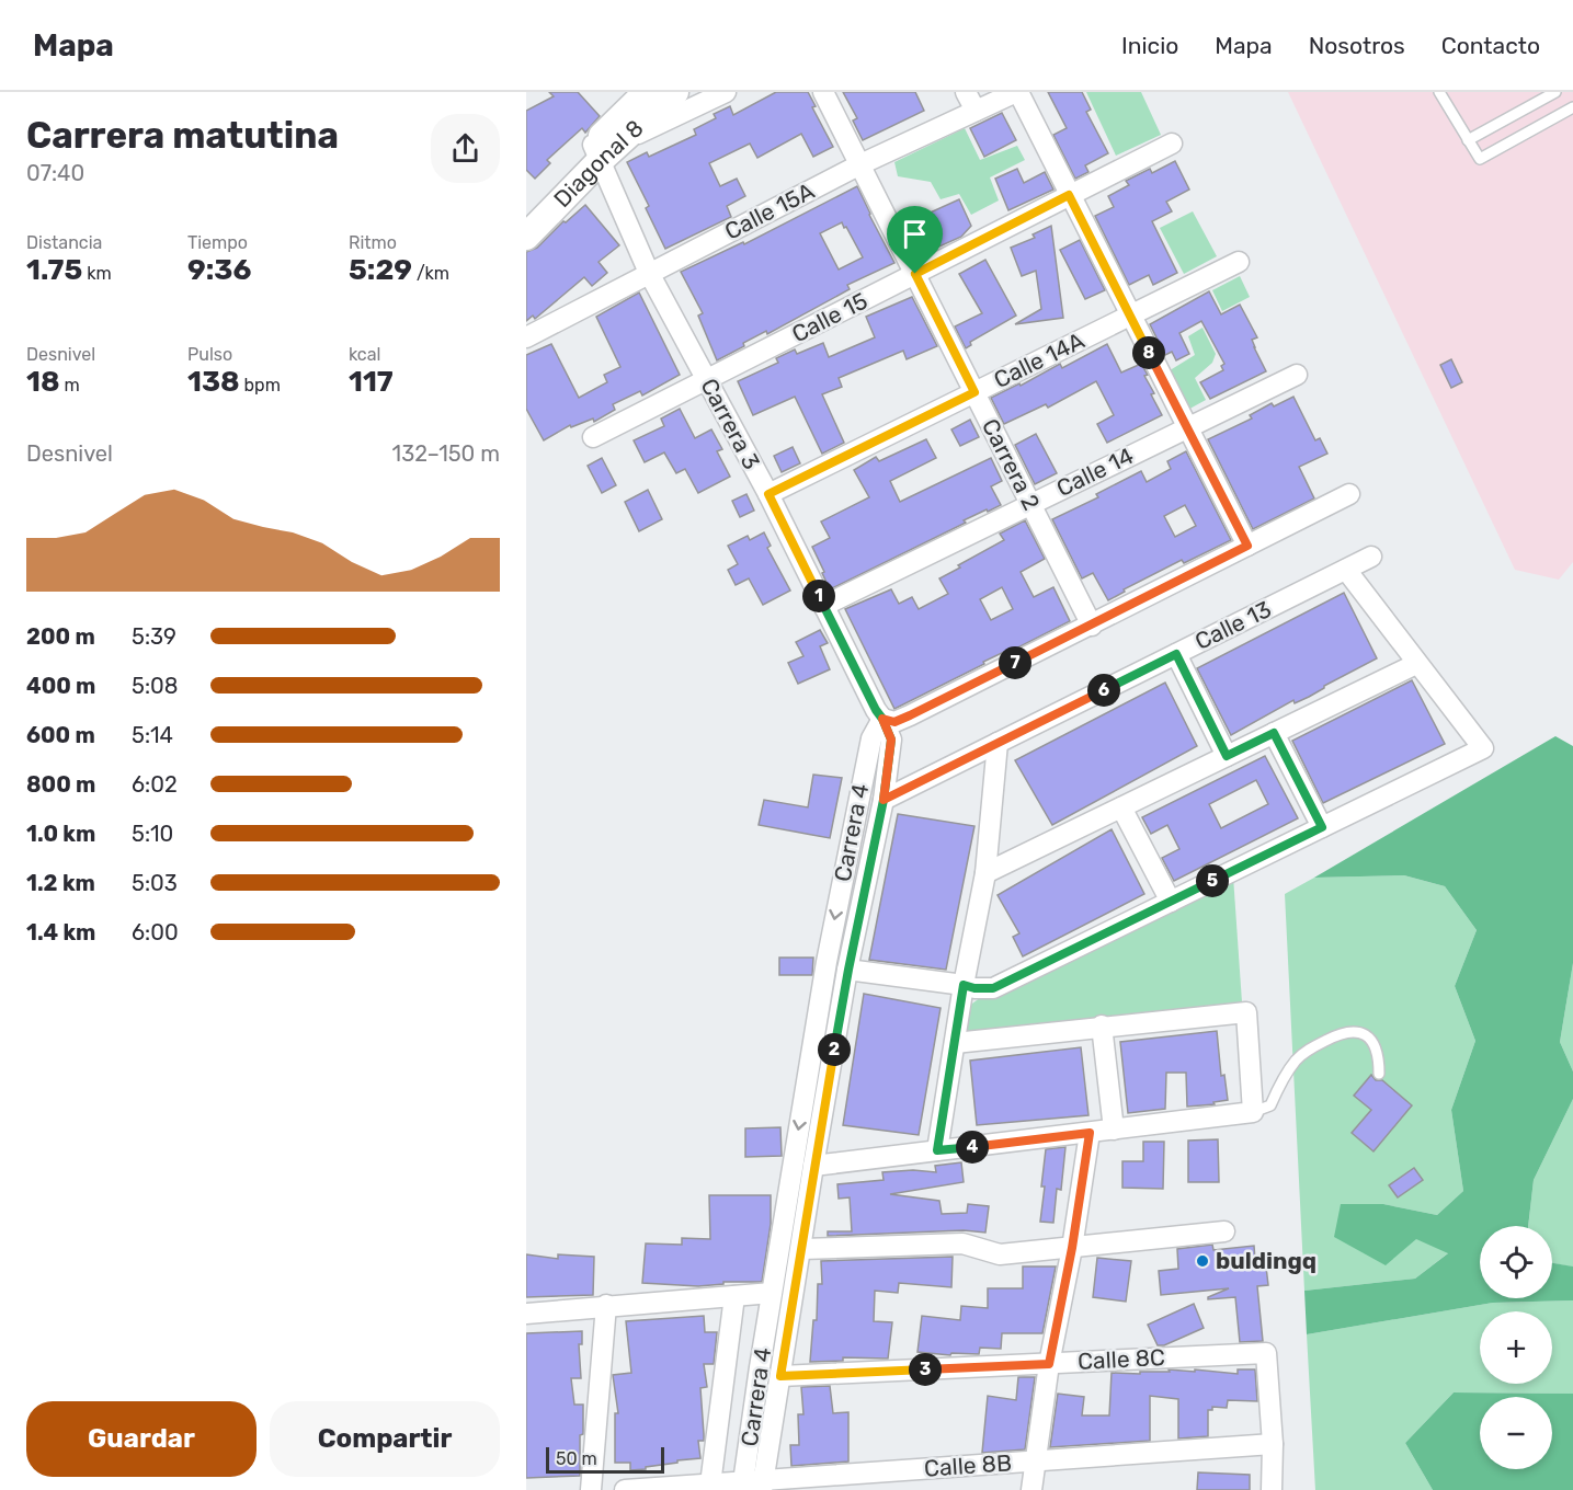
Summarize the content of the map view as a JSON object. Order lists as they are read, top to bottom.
{
  "streets": {
    "street": [
      "Diagonal 8",
      "Calle 15A",
      "Calle 15",
      "Calle 14A",
      "Carrera 3",
      "Carrera 2",
      "Calle 14",
      "Calle 13",
      "Carrera 4",
      "Calle 8C",
      "Calle 8B"
    ]
  },
  "crossings": [
    ["Diagonal 8", "Carrera 3"],
    ["Calle 15A", "Carrera 3"],
    ["Calle 15A", "Carrera 2"],
    ["Calle 15", "Carrera 3"],
    ["Calle 15", "Carrera 2"],
    ["Calle 14A", "Carrera 3"],
    ["Calle 14A", "Carrera 2"],
    ["Carrera 3", "Calle 14"],
    ["Carrera 3", "Carrera 4"],
    ["Carrera 2", "Calle 14"],
    ["Calle 13", "Carrera 4"],
    ["Carrera 4", "Calle 8C"],
    ["Carrera 4", "Calle 8B"],
    ["Calle 8C", "Calle 8B"]
  ],
  "places": ["buldingq"],
  "scale_bar": "50 m",
  "page": {
    "header": "Mapa",
    "nav": [
      "Inicio",
      "Mapa",
      "Nosotros",
      "Contacto"
    ],
    "heading": ["Carrera matutina", "07:40"],
    "stats": [
      ["Distancia", "1.75 km"],
      ["Tiempo", "9:36"],
      ["Ritmo", "5:29 /km"],
      ["Desnivel", "18 m"],
      ["Pulso", "138 bpm"],
      ["kcal", "117"]
    ],
    "pins": [
      "8",
      "1",
      "7",
      "6",
      "5",
      "2",
      "4",
      "3"
    ],
    "chart": ["Desnivel", "132–150 m"],
    "list": [
      {
        "name": "200 m",
        "note": "5:39"
      },
      {
        "name": "400 m",
        "note": "5:08"
      },
      {
        "name": "600 m",
        "note": "5:14"
      },
      {
        "name": "800 m",
        "note": "6:02"
      },
      {
        "name": "1.0 km",
        "note": "5:10"
      },
      {
        "name": "1.2 km",
        "note": "5:03"
      },
      {
        "name": "1.4 km",
        "note": "6:00"
      }
    ],
    "map_buttons": ["+", "−"],
    "buttons": ["Guardar", "Compartir"],
    "scale": "50 m"
  }
}
